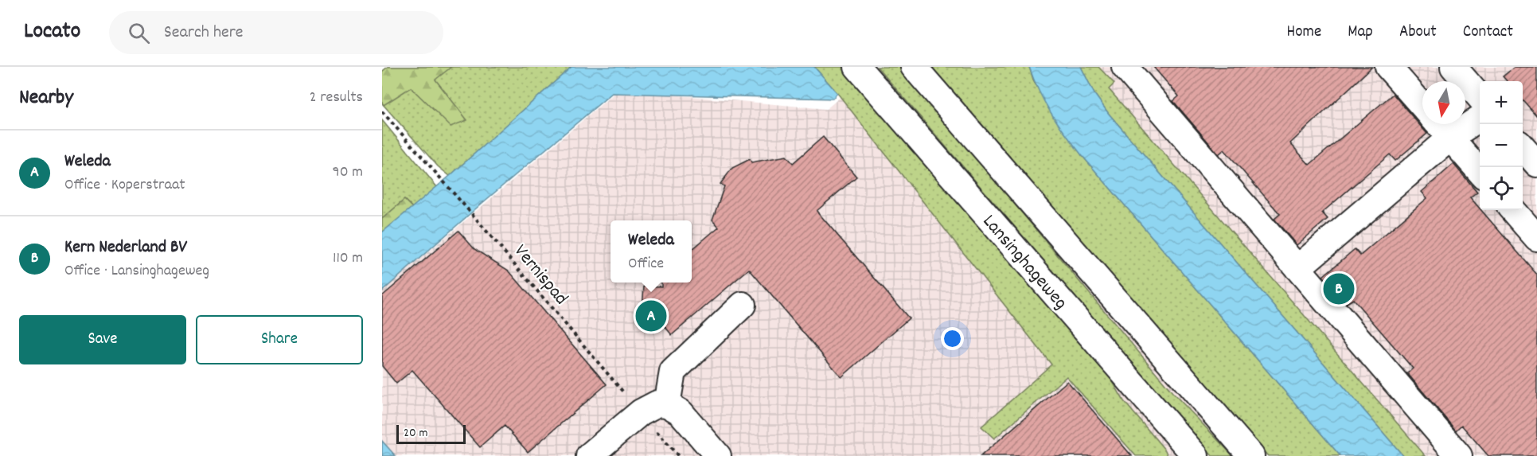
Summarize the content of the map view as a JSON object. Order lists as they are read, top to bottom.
{
  "streets": {
    "street": ["Lansinghageweg"],
    "path": ["Vernispad"]
  },
  "scale_bar": "20 m",
  "north": "bottom",
  "page": {
    "header": "Locato",
    "search": "Search here",
    "nav": [
      "Home",
      "Map",
      "About",
      "Contact"
    ],
    "heading": ["Nearby", "2 results"],
    "map_buttons": ["+", "−"],
    "list": [
      {
        "mark": "A",
        "name": "Weleda",
        "note": "Office · Koperstraat",
        "value": "90 m"
      },
      {
        "mark": "B",
        "name": "Kern Nederland BV",
        "note": "Office · Lansinghageweg",
        "value": "110 m"
      }
    ],
    "popup": ["Weleda", "Office"],
    "pins": ["B", "A"],
    "buttons": ["Save", "Share"],
    "scale": "20 m"
  }
}
